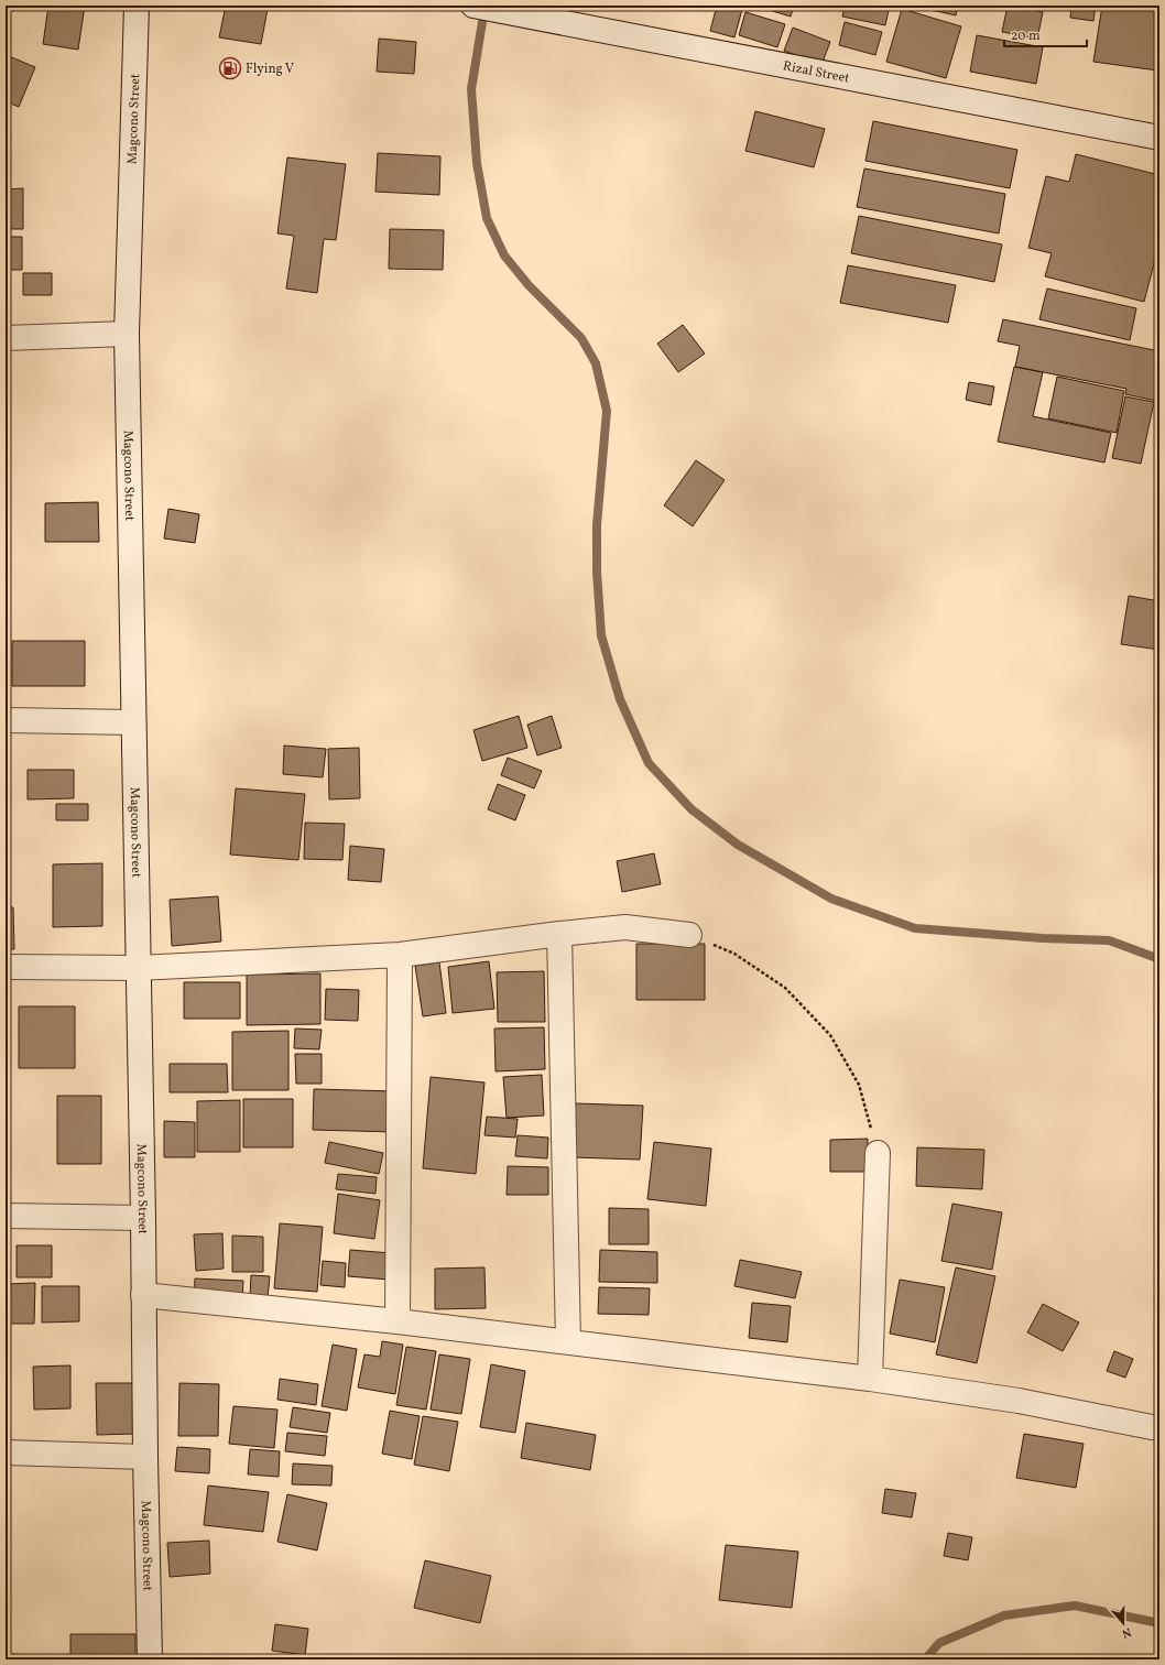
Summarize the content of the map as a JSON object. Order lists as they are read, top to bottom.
{
  "streets": {
    "street": ["Rizal Street", "Magcono Street"]
  },
  "places": {
    "fuel station": ["Flying V"]
  },
  "scale_bar": "20 m",
  "north": "bottom"
}
